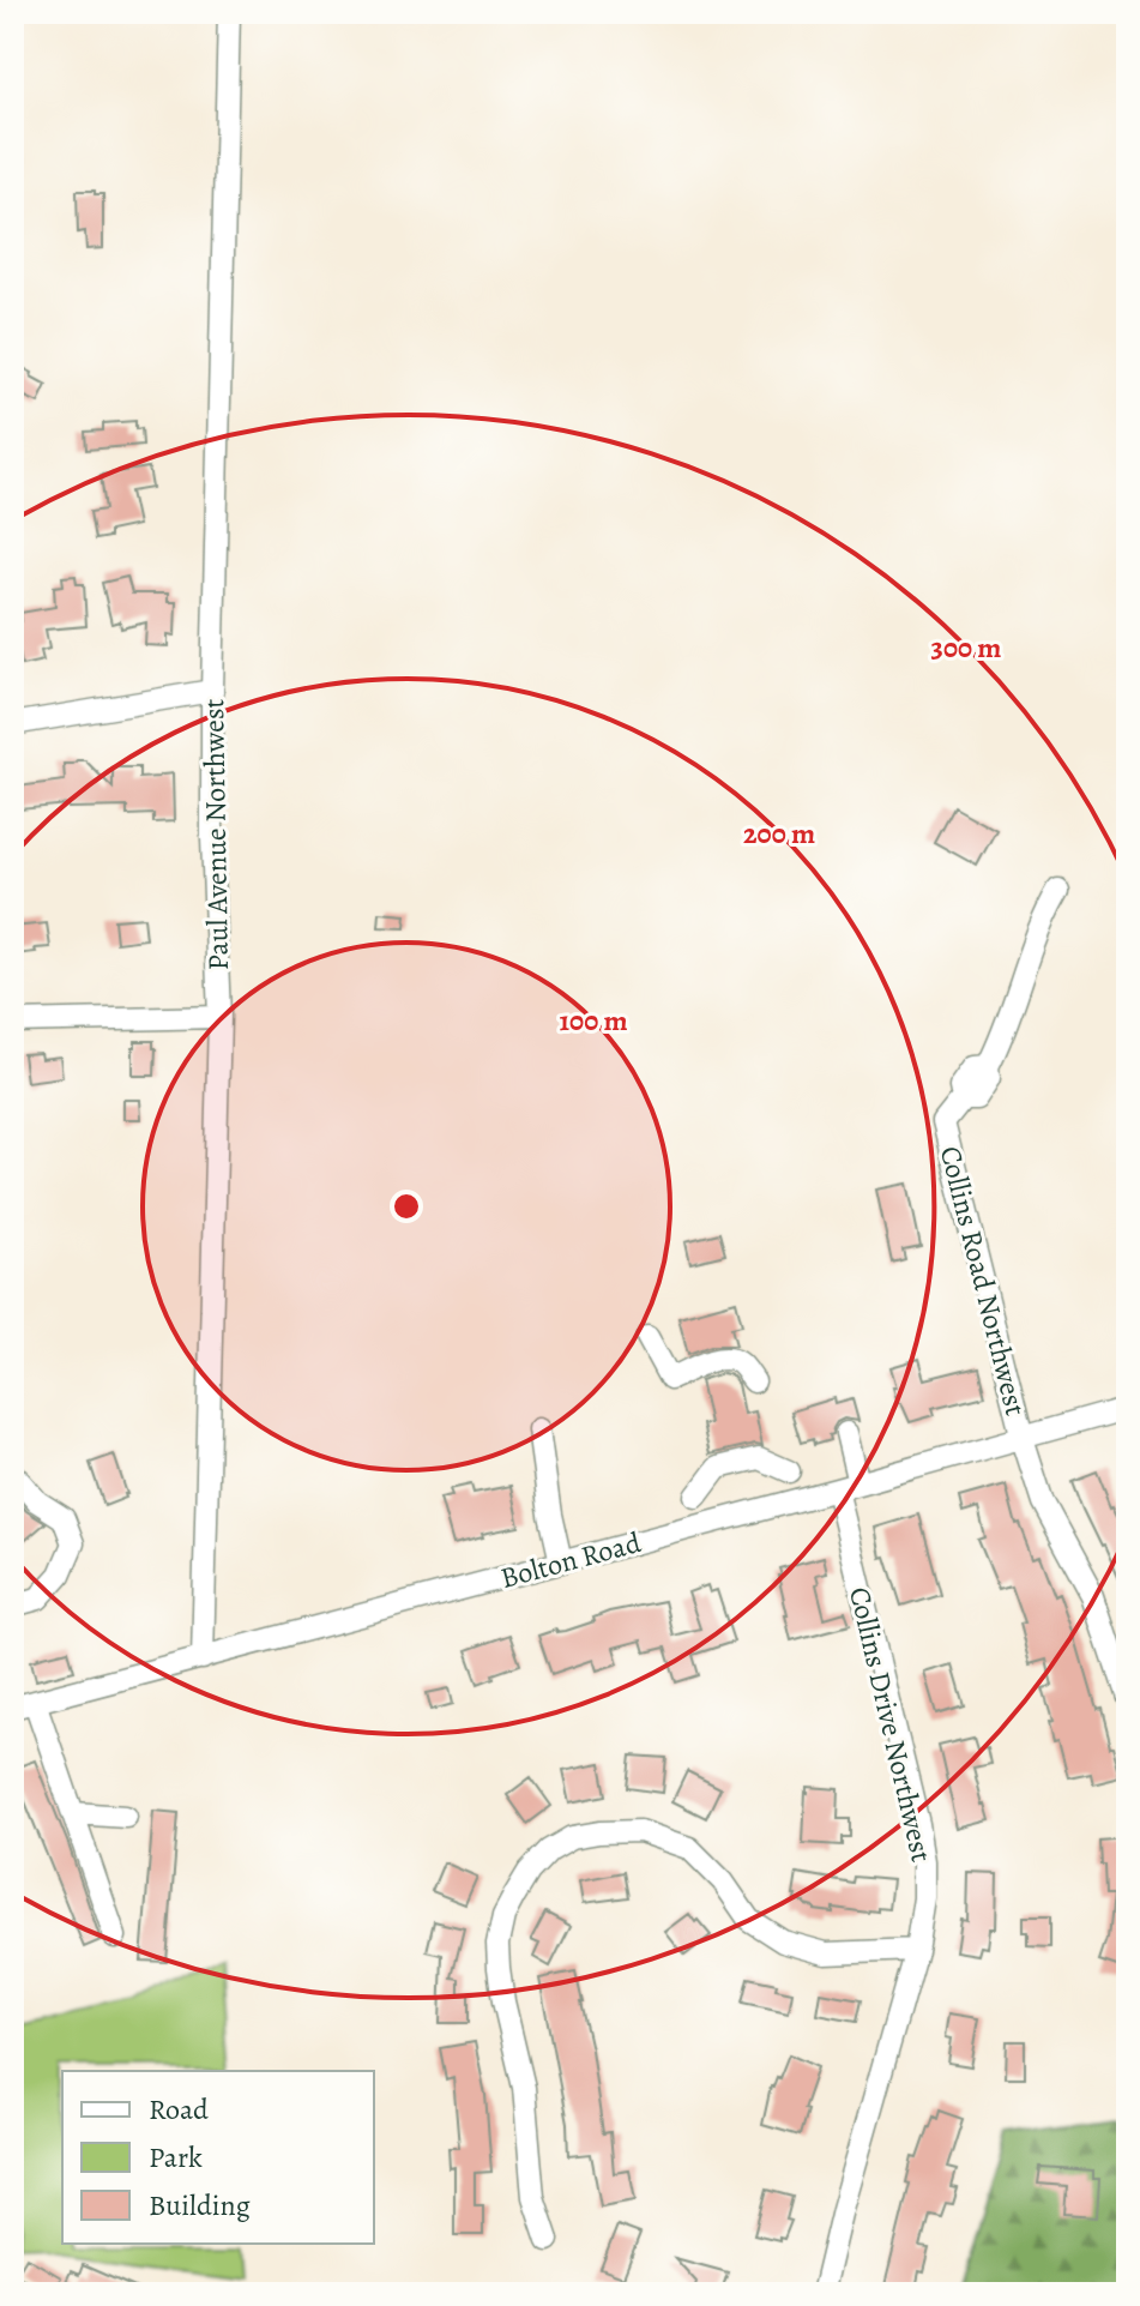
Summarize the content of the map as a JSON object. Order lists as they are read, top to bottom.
{
  "streets": {
    "street": [
      "Paul Avenue Northwest",
      "Collins Road Northwest",
      "Bolton Road",
      "Collins Drive Northwest"
    ]
  },
  "crossings": [
    ["Paul Avenue Northwest", "Bolton Road"],
    ["Collins Road Northwest", "Bolton Road"],
    ["Bolton Road", "Collins Drive Northwest"]
  ],
  "legend": ["Road", "Park", "Building"],
  "rings": ["300 m", "200 m", "100 m"]
}
